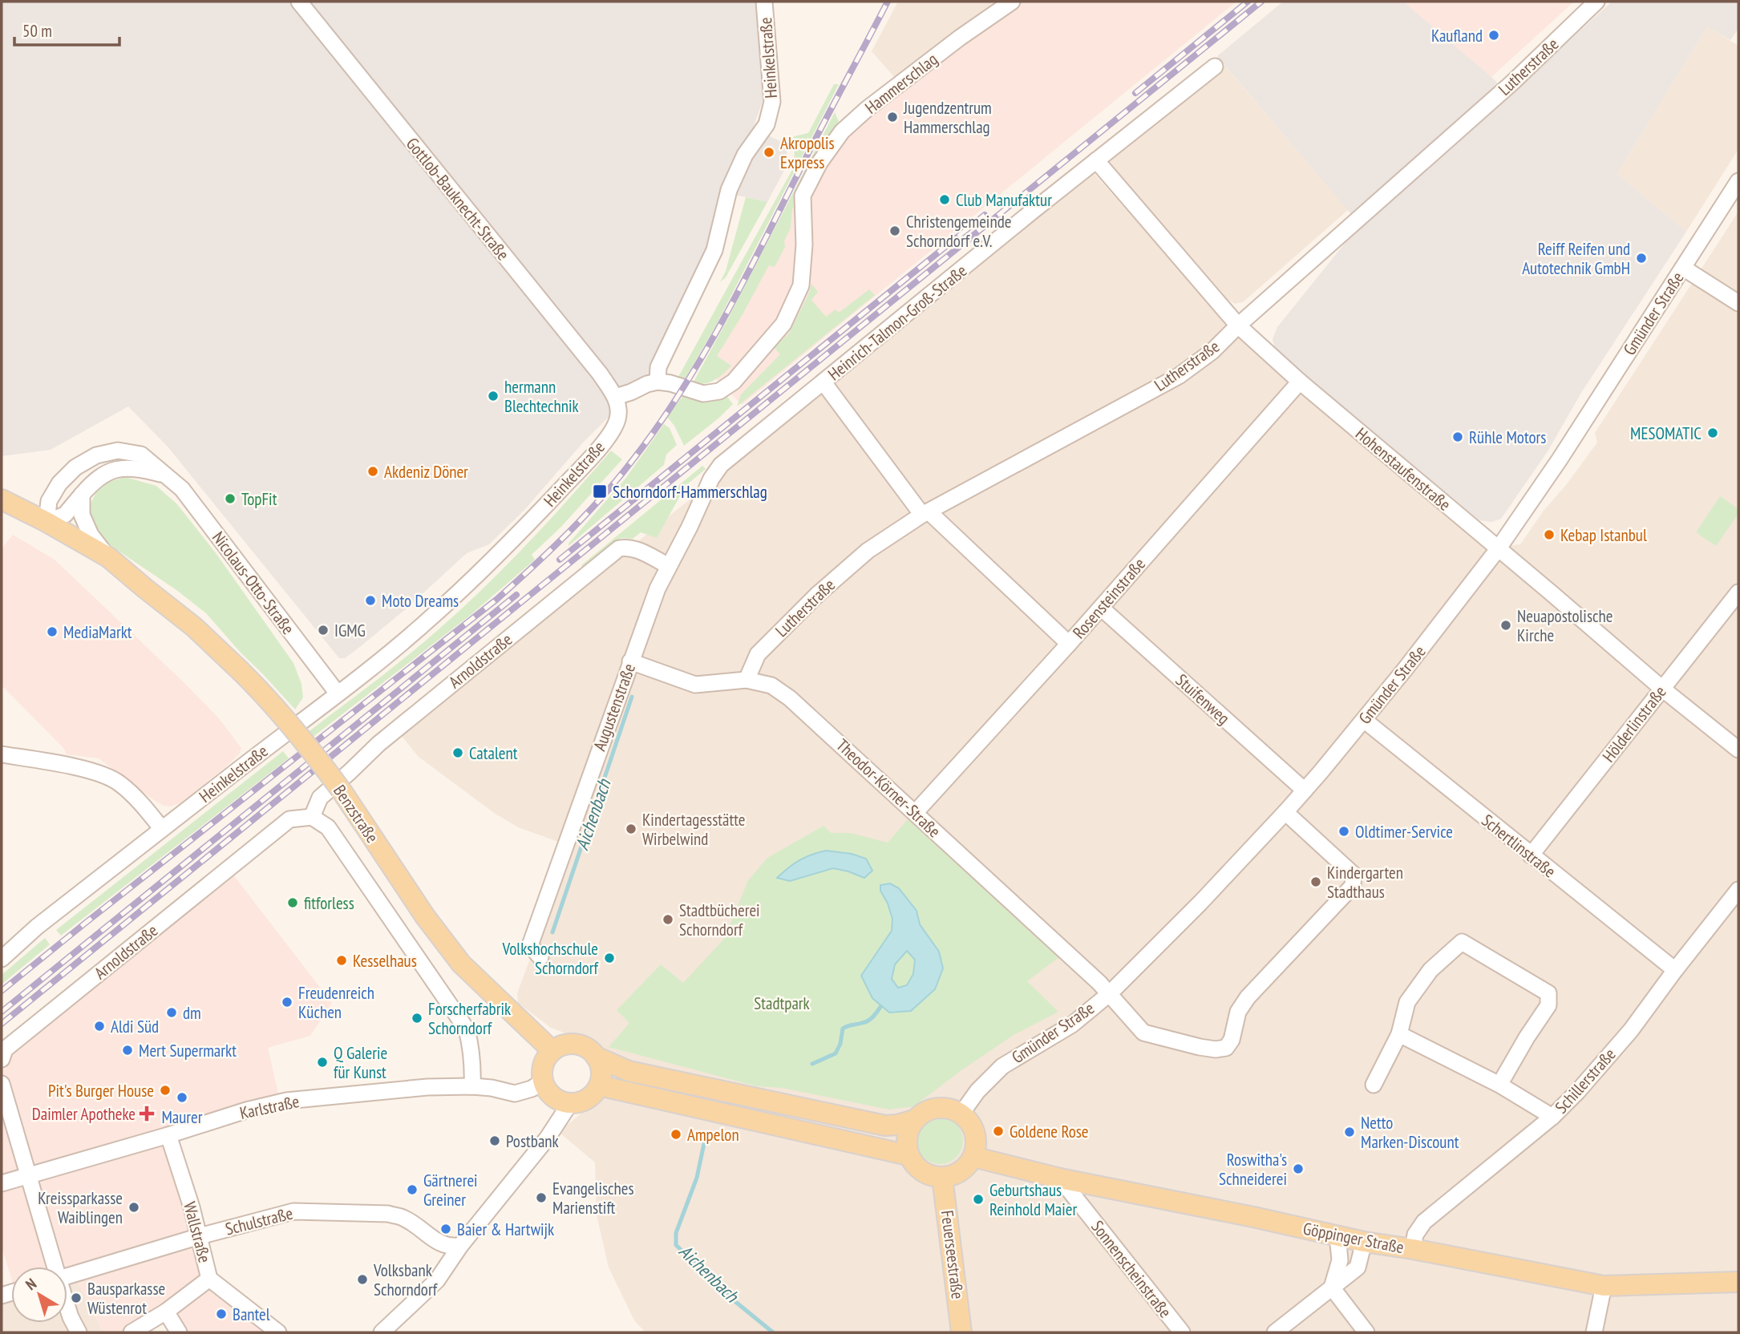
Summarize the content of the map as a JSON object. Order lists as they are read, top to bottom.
{
  "streets": {
    "main road": ["Benzstraße", "Göppinger Straße", "Feuerseestraße"],
    "street": [
      "Heinkelstraße",
      "Lutherstraße",
      "Hammerschlag",
      "Gottlob-Bauknecht-Straße",
      "Gmünder Straße",
      "Heinrich-Talmon-Groß-Straße",
      "Hohenstaufenstraße",
      "Nicolaus-Otto-Straße",
      "Rosensteinstraße",
      "Arnoldstraße",
      "Stuifenweg",
      "Augustenstraße",
      "Hölderlinstraße",
      "Theodor-Körner-Straße",
      "Schertlinstraße",
      "Schillerstraße",
      "Karlstraße",
      "Schulstraße",
      "Wallstraße",
      "Sonnenscheinstraße"
    ]
  },
  "crossings": [
    ["Heinkelstraße", "Hammerschlag"],
    ["Heinkelstraße", "Gottlob-Bauknecht-Straße"],
    ["Heinkelstraße", "Nicolaus-Otto-Straße"],
    ["Lutherstraße", "Hohenstaufenstraße"],
    ["Lutherstraße", "Theodor-Körner-Straße"],
    ["Gmünder Straße", "Hohenstaufenstraße"],
    ["Gmünder Straße", "Stuifenweg"],
    ["Gmünder Straße", "Theodor-Körner-Straße"],
    ["Gmünder Straße", "Schertlinstraße"],
    ["Gmünder Straße", "Göppinger Straße"],
    ["Gmünder Straße", "Feuerseestraße"],
    ["Heinrich-Talmon-Groß-Straße", "Hohenstaufenstraße"],
    ["Heinrich-Talmon-Groß-Straße", "Arnoldstraße"],
    ["Heinrich-Talmon-Groß-Straße", "Augustenstraße"],
    ["Hohenstaufenstraße", "Rosensteinstraße"],
    ["Hohenstaufenstraße", "Hölderlinstraße"],
    ["Nicolaus-Otto-Straße", "Benzstraße"],
    ["Rosensteinstraße", "Stuifenweg"],
    ["Rosensteinstraße", "Theodor-Körner-Straße"],
    ["Arnoldstraße", "Augustenstraße"],
    ["Augustenstraße", "Theodor-Körner-Straße"],
    ["Hölderlinstraße", "Schertlinstraße"],
    ["Benzstraße", "Karlstraße"],
    ["Schertlinstraße", "Schillerstraße"],
    ["Schillerstraße", "Göppinger Straße"],
    ["Karlstraße", "Wallstraße"],
    ["Schulstraße", "Wallstraße"],
    ["Göppinger Straße", "Feuerseestraße"],
    ["Göppinger Straße", "Sonnenscheinstraße"]
  ],
  "water": ["Aichenbach"],
  "parks": ["Stadtpark"],
  "places": {
    "other": [
      "Kaufland",
      "Jugendzentrum Hammerschlag",
      "Akropolis Express",
      "Club Manufaktur",
      "Christengemeinde Schorndorf e.V.",
      "Reiff Reifen und Autotechnik GmbH",
      "hermann Blechtechnik",
      "MESOMATIC",
      "Rühle Motors",
      "Akdeniz Döner",
      "TopFit",
      "Kebap Istanbul",
      "Moto Dreams",
      "Neuapostolische Kirche",
      "IGMG",
      "MediaMarkt",
      "Catalent",
      "Kindertagesstätte Wirbelwind",
      "Oldtimer-Service",
      "Kindergarten Stadthaus",
      "fitforless",
      "Stadtbücherei Schorndorf",
      "Volkshochschule Schorndorf",
      "Kesselhaus",
      "Freudenreich Küchen",
      "dm",
      "Forscherfabrik Schorndorf",
      "Aldi Süd",
      "Mert Supermarkt",
      "Q Galerie für Kunst",
      "Pit's Burger House",
      "Maurer",
      "Goldene Rose",
      "Netto Marken-Discount",
      "Ampelon",
      "Postbank",
      "Roswitha's Schneiderei",
      "Gärtnerei Greiner",
      "Evangelisches Marienstift",
      "Geburtshaus Reinhold Maier",
      "Kreissparkasse Waiblingen",
      "Baier & Hartwijk",
      "Volksbank Schorndorf",
      "Bausparkasse Wüstenrot",
      "Bantel"
    ],
    "transit": ["Schorndorf-Hammerschlag"],
    "health": ["Daimler Apotheke"]
  },
  "scale_bar": "50 m",
  "north": "top left"
}
